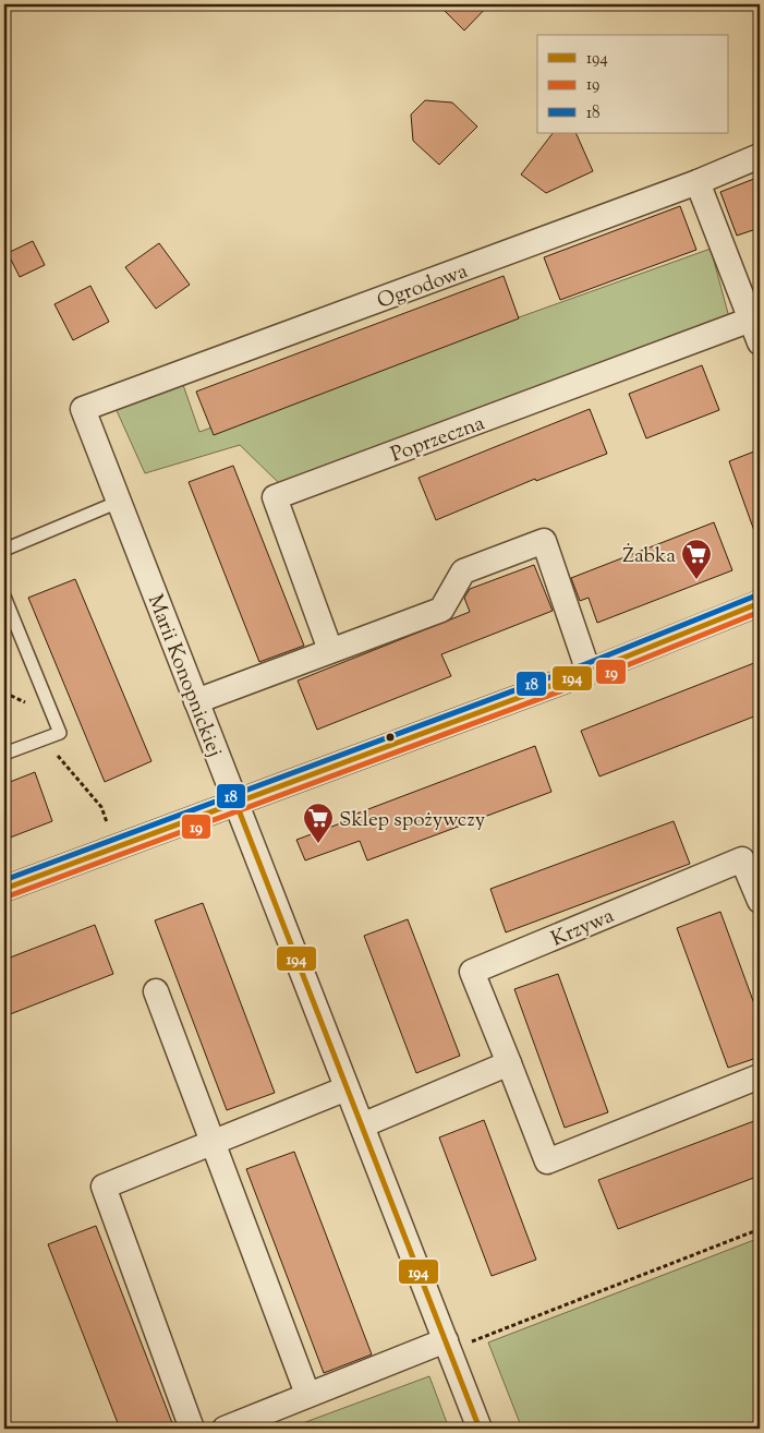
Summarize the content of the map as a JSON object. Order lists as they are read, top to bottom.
{
  "streets": {
    "street": [
      "Ogrodowa",
      "Poprzeczna",
      "Marii Konopnickiej",
      "Krzywa"
    ]
  },
  "crossings": [
    ["Ogrodowa", "Marii Konopnickiej"]
  ],
  "places": {
    "supermarket": ["Żabka", "Sklep spożywczy"]
  },
  "lines": ["transit line 18", "transit line 194", "transit line 19"],
  "legend": ["194", "19", "18"]
}
